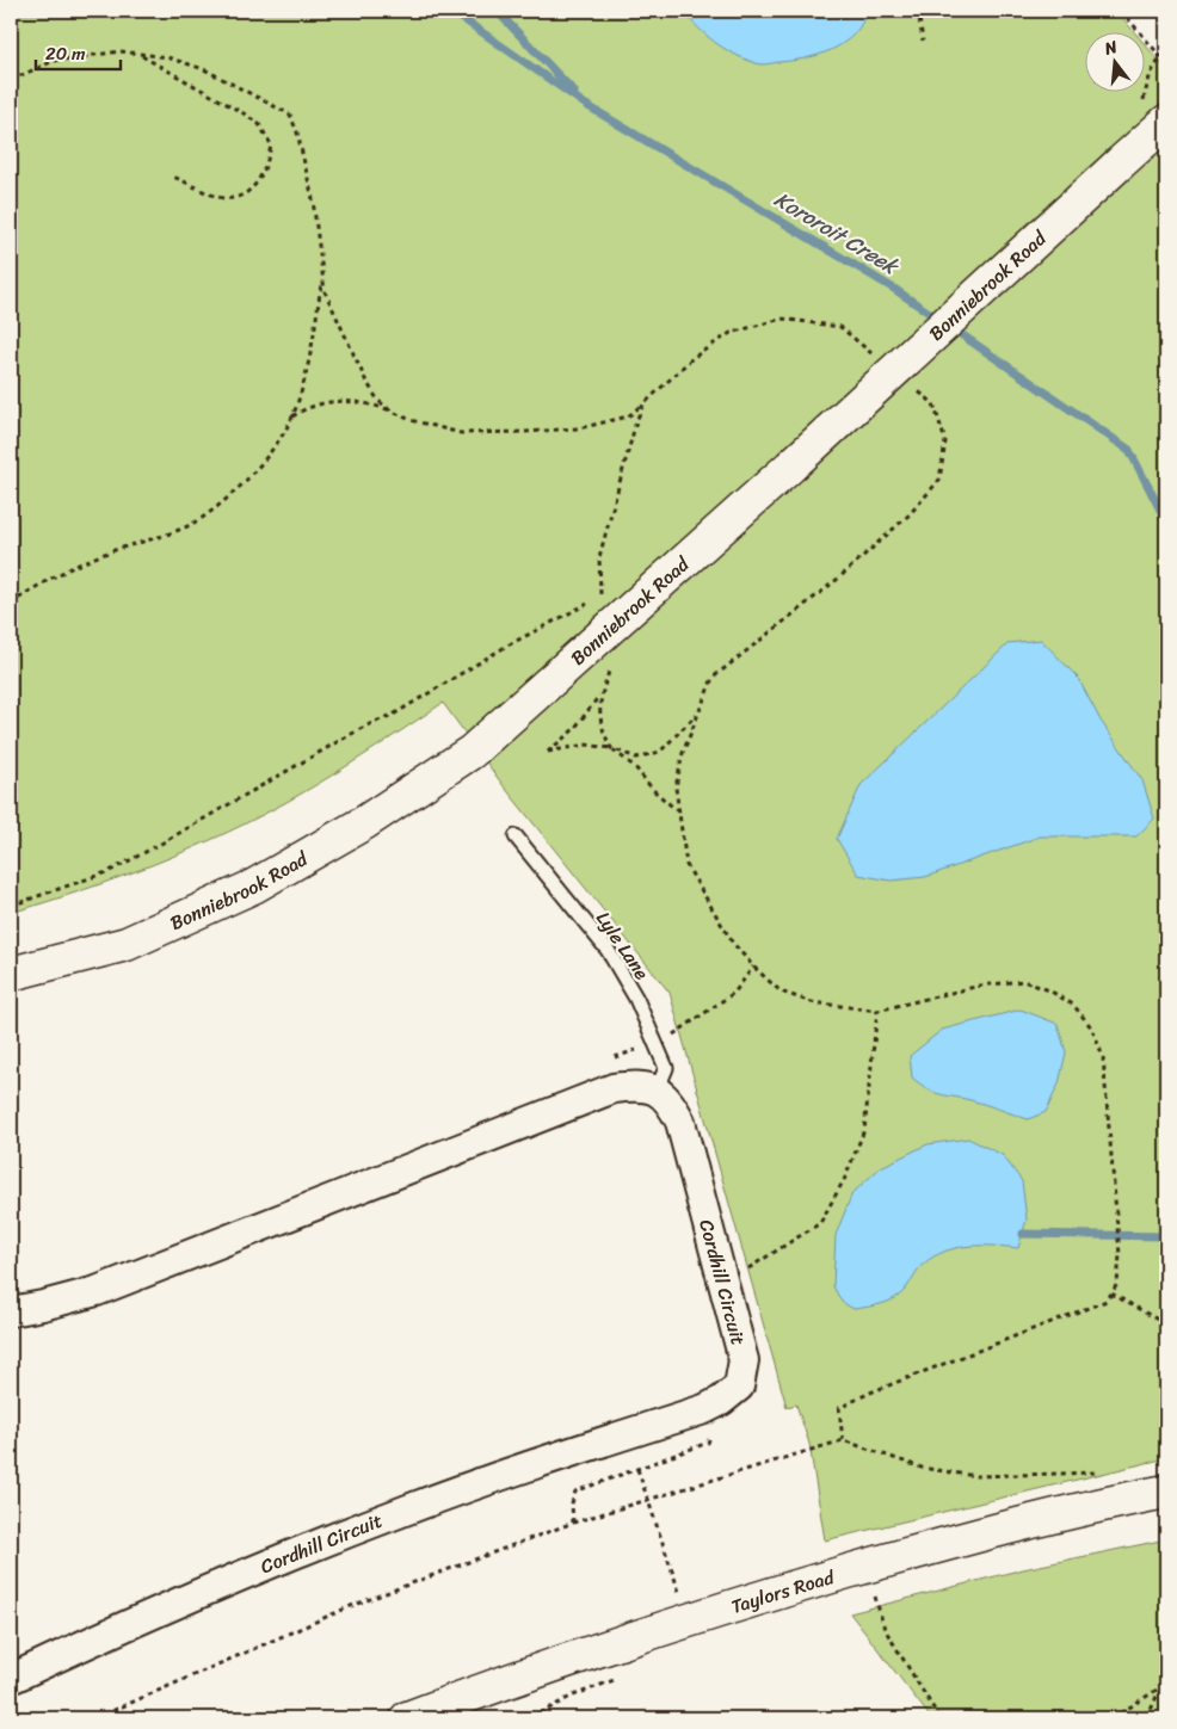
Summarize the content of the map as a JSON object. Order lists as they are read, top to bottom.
{
  "streets": {
    "street": ["Bonniebrook Road", "Cordhill Circuit", "Taylors Road"],
    "lane": ["Lyle Lane"]
  },
  "crossings": [
    ["Lyle Lane", "Cordhill Circuit"]
  ],
  "water": ["Kororoit Creek"],
  "scale_bar": "20 m",
  "north": "top"
}
